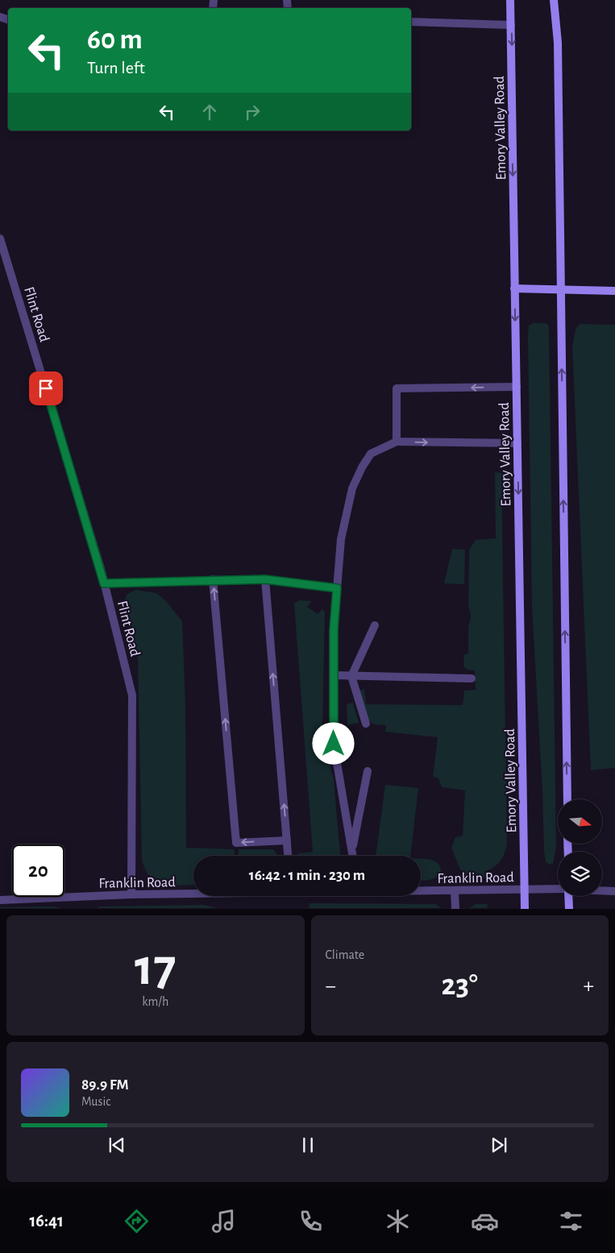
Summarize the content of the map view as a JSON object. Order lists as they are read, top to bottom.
{
  "streets": {
    "main road": ["Emory Valley Road"],
    "street": ["Flint Road", "Franklin Road"]
  },
  "crossings": [
    ["Emory Valley Road", "Franklin Road"],
    ["Flint Road", "Franklin Road"]
  ],
  "north": "right",
  "page": {
    "turn": ["60 m", "Turn left"],
    "limit": "20",
    "trip": "16:42 · 1 min · 230 m",
    "tile": [
      ["17", "km/h"],
      "Climate"
    ],
    "heat": ["−", "23°", "+"],
    "song": ["89.9 FM", "Music"],
    "tabs": "16:41"
  }
}
